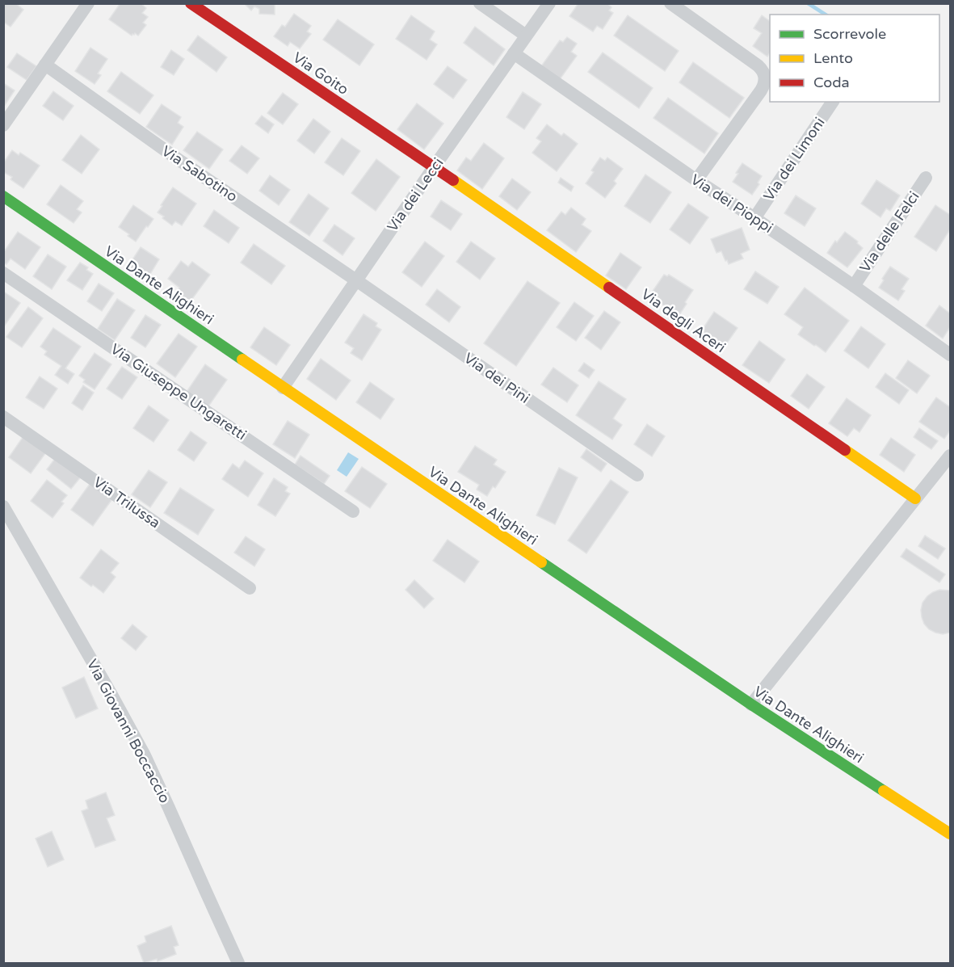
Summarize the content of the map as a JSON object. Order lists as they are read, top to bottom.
{
  "streets": {
    "street": [
      "Via Goito",
      "Via dei Limoni",
      "Via Sabotino",
      "Via dei Lecci",
      "Via dei Pioppi",
      "Via delle Felci",
      "Via Dante Alighieri",
      "Via degli Aceri",
      "Via dei Pini",
      "Via Giuseppe Ungaretti",
      "Via Trilussa",
      "Via Giovanni Boccaccio"
    ]
  },
  "crossings": [
    ["Via Goito", "Via dei Lecci"],
    ["Via Goito", "Via degli Aceri"],
    ["Via dei Limoni", "Via dei Pioppi"],
    ["Via Sabotino", "Via dei Lecci"],
    ["Via Sabotino", "Via dei Pini"],
    ["Via dei Lecci", "Via dei Pioppi"],
    ["Via dei Lecci", "Via Dante Alighieri"],
    ["Via dei Lecci", "Via degli Aceri"],
    ["Via dei Lecci", "Via dei Pini"],
    ["Via dei Pioppi", "Via delle Felci"]
  ],
  "legend": ["Scorrevole", "Lento", "Coda"]
}
